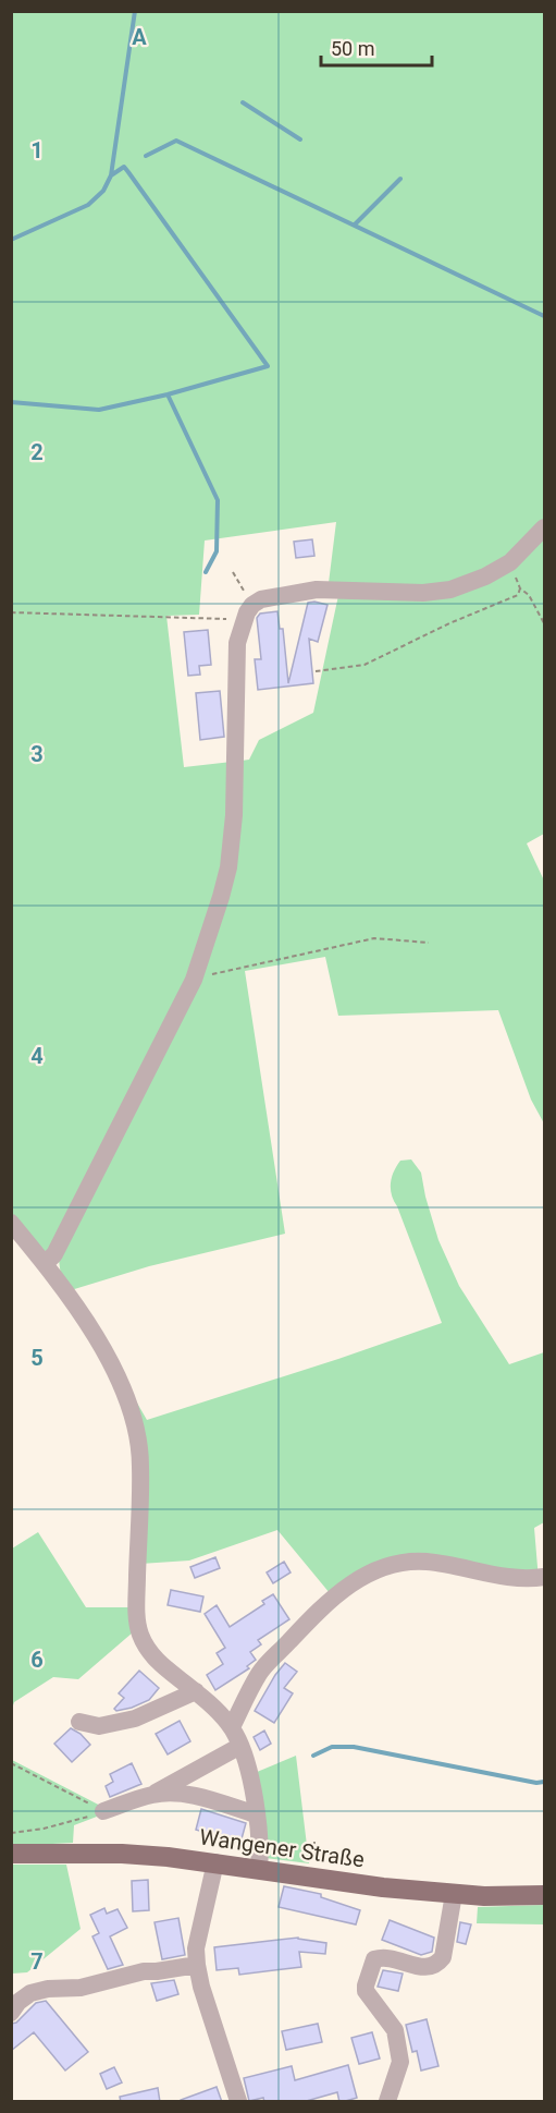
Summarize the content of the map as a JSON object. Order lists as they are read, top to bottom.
{
  "streets": {
    "main road": ["Wangener Straße"]
  },
  "scale_bar": "50 m",
  "grid": {
    "columns": ["A"],
    "rows": [
      "1",
      "2",
      "3",
      "4",
      "5",
      "6",
      "7"
    ]
  }
}
